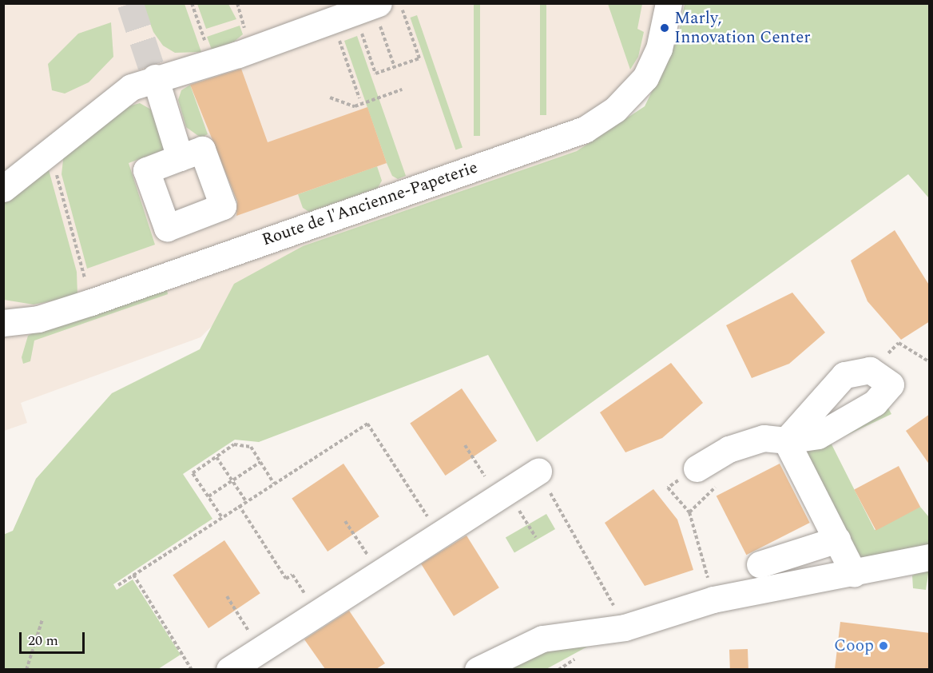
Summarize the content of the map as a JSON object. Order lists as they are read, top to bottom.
{
  "streets": {
    "street": ["Route de l'Ancienne-Papeterie"]
  },
  "places": ["Marly, Innovation Center", "Coop"],
  "scale_bar": "20 m"
}
